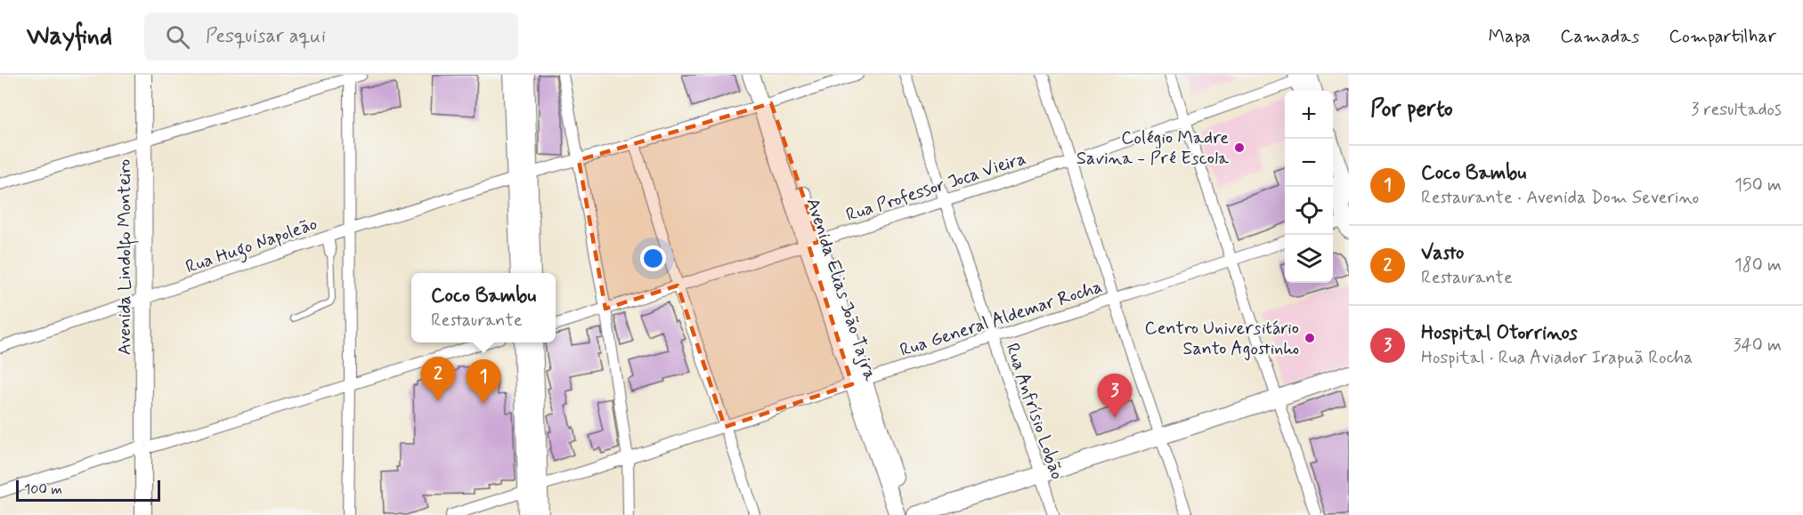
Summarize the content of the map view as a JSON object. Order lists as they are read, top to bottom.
{
  "streets": {
    "street": [
      "Rua Professor Joca Vieira",
      "Rua Hugo Napoleão",
      "Avenida Lindolfo Monteiro",
      "Avenida Elias João Tajra",
      "Rua General Aldemar Rocha",
      "Rua Anfrísio Lobão"
    ]
  },
  "crossings": [
    ["Rua Professor Joca Vieira", "Avenida Elias João Tajra"],
    ["Rua Professor Joca Vieira", "Rua Anfrísio Lobão"],
    ["Rua Hugo Napoleão", "Avenida Lindolfo Monteiro"],
    ["Rua Hugo Napoleão", "Avenida Elias João Tajra"],
    ["Avenida Elias João Tajra", "Rua General Aldemar Rocha"],
    ["Rua General Aldemar Rocha", "Rua Anfrísio Lobão"]
  ],
  "places": ["Colégio Madre Savina - Pré Escola", "Centro Universitário Santo Agostinho"],
  "scale_bar": "100 m",
  "page": {
    "header": "Wayfind",
    "search": "Pesquisar aqui",
    "nav": ["Mapa", "Camadas", "Compartilhar"],
    "heading": ["Por perto", "3 resultados"],
    "map_buttons": ["+", "−"],
    "list": [
      {
        "mark": "1",
        "name": "Coco Bambu",
        "note": "Restaurante · Avenida Dom Severino",
        "value": "150 m"
      },
      {
        "mark": "2",
        "name": "Vasto",
        "note": "Restaurante",
        "value": "180 m"
      },
      {
        "mark": "3",
        "name": "Hospital Otorrinos",
        "note": "Hospital · Rua Aviador Irapuã Rocha",
        "value": "340 m"
      }
    ],
    "popup": ["Coco Bambu", "Restaurante"],
    "pins": ["2", "1", "3"],
    "scale": "100 m"
  }
}
